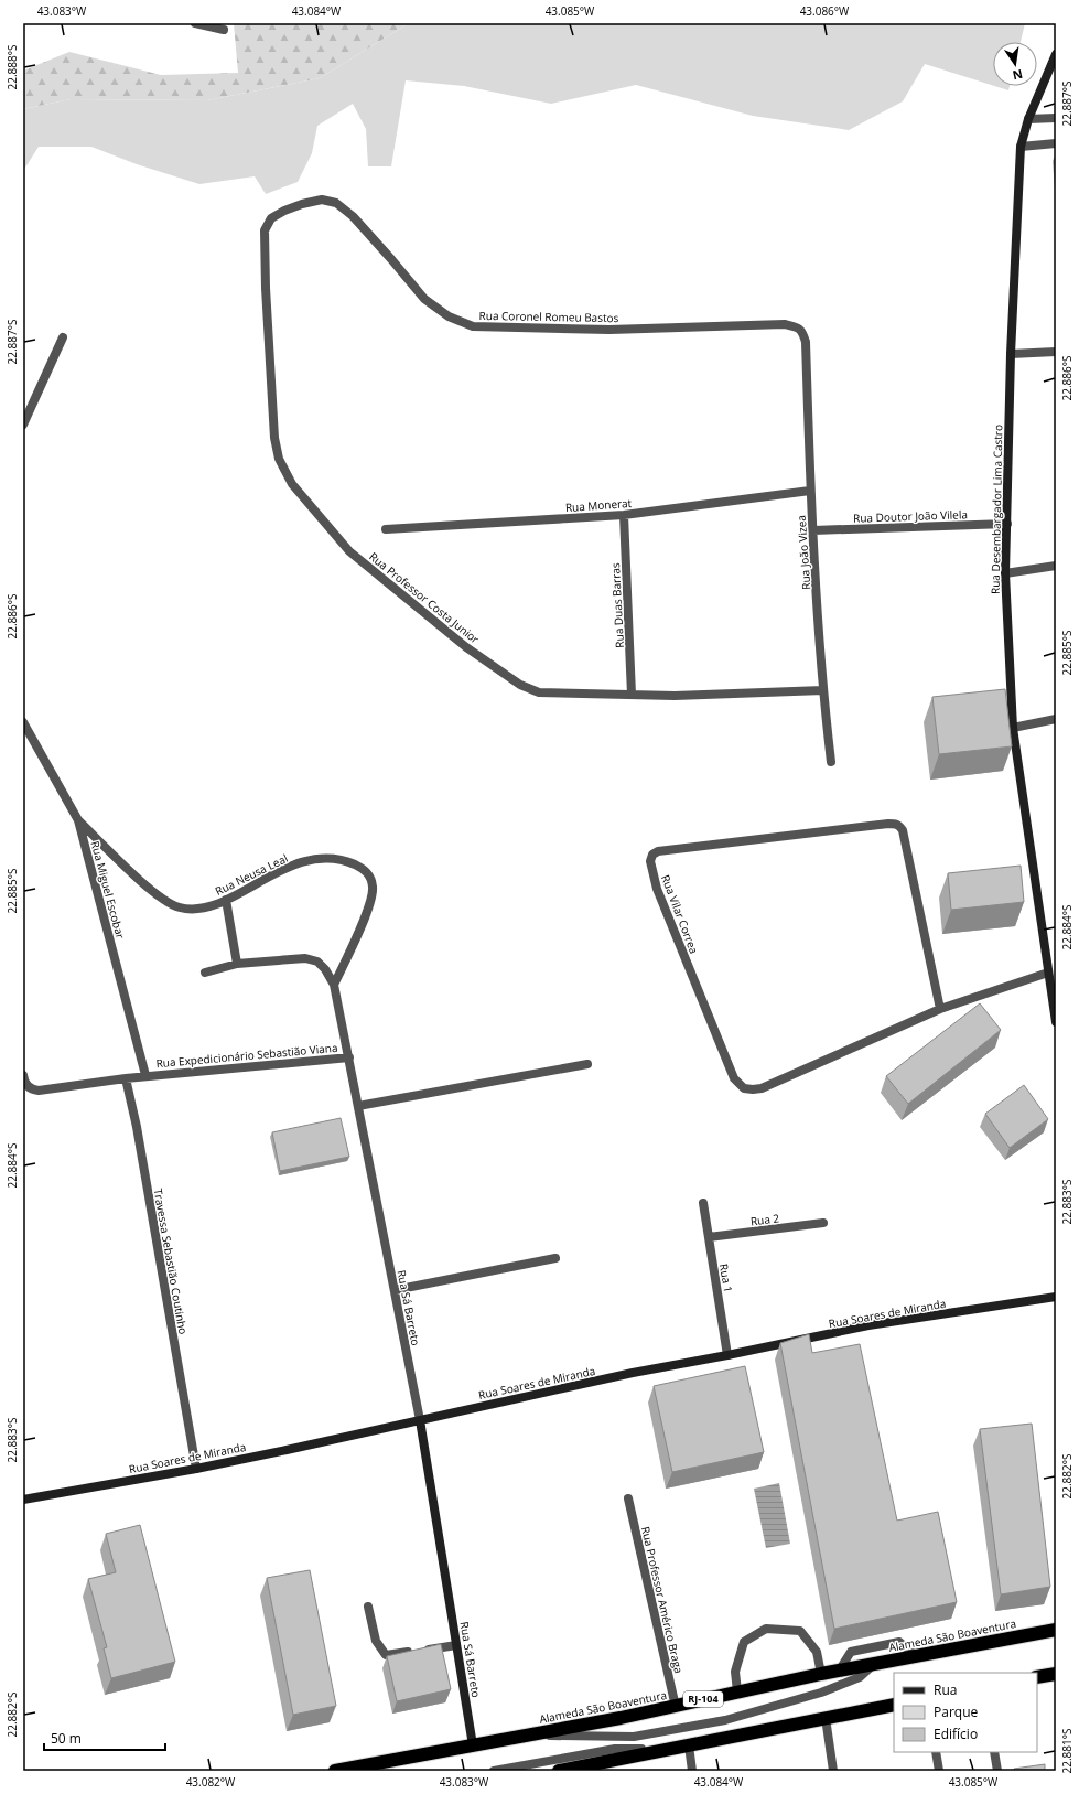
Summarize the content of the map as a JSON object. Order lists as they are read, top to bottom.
{
  "streets": {
    "highway": ["Alameda São Boaventura", "RJ-104"],
    "street": [
      "Rua Coronel Romeu Bastos",
      "Rua Monerat",
      "Rua Desembargador Lima Castro",
      "Rua Doutor João Vilela",
      "Rua João Vizea",
      "Rua Professor Costa Junior",
      "Rua Duas Barras",
      "Rua Neusa Leal",
      "Rua Miguel Escobar",
      "Rua Vilar Correa",
      "Rua Expedicionário Sebastião Viana",
      "Rua 2",
      "Travessa Sebastião Coutinho",
      "Rua 1",
      "Rua Sá Barreto",
      "Rua Soares de Miranda",
      "Rua Professor Américo Braga"
    ]
  },
  "crossings": [
    ["Rua Coronel Romeu Bastos", "Rua João Vizea"],
    ["Rua Coronel Romeu Bastos", "Rua Professor Costa Junior"],
    ["Rua Monerat", "Rua João Vizea"],
    ["Rua Monerat", "Rua Duas Barras"],
    ["Rua Desembargador Lima Castro", "Rua Doutor João Vilela"],
    ["Rua Desembargador Lima Castro", "Rua Vilar Correa"],
    ["Rua Doutor João Vilela", "Rua João Vizea"],
    ["Rua João Vizea", "Rua Professor Costa Junior"],
    ["Rua Professor Costa Junior", "Rua Duas Barras"],
    ["Rua Neusa Leal", "Rua Miguel Escobar"],
    ["Rua Neusa Leal", "Rua Sá Barreto"],
    ["Rua Miguel Escobar", "Rua Expedicionário Sebastião Viana"],
    ["Rua Expedicionário Sebastião Viana", "Rua Sá Barreto"],
    ["Rua 2", "Rua 1"],
    ["Travessa Sebastião Coutinho", "Rua Soares de Miranda"],
    ["Rua 1", "Rua Soares de Miranda"],
    ["Rua Sá Barreto", "Rua Soares de Miranda"],
    ["Rua Sá Barreto", "Alameda São Boaventura"],
    ["Rua Professor Américo Braga", "Alameda São Boaventura"]
  ],
  "legend": ["Rua", "Parque", "Edifício"],
  "scale_bar": "50 m",
  "north": "bottom",
  "coordinates": [
    "43.083°W",
    "43.084°W",
    "43.085°W",
    "43.086°W",
    "22.888°S",
    "22.887°S",
    "22.886°S",
    "22.885°S",
    "22.884°S",
    "22.883°S",
    "22.882°S",
    "22.881°S",
    "43.082°W"
  ]
}
